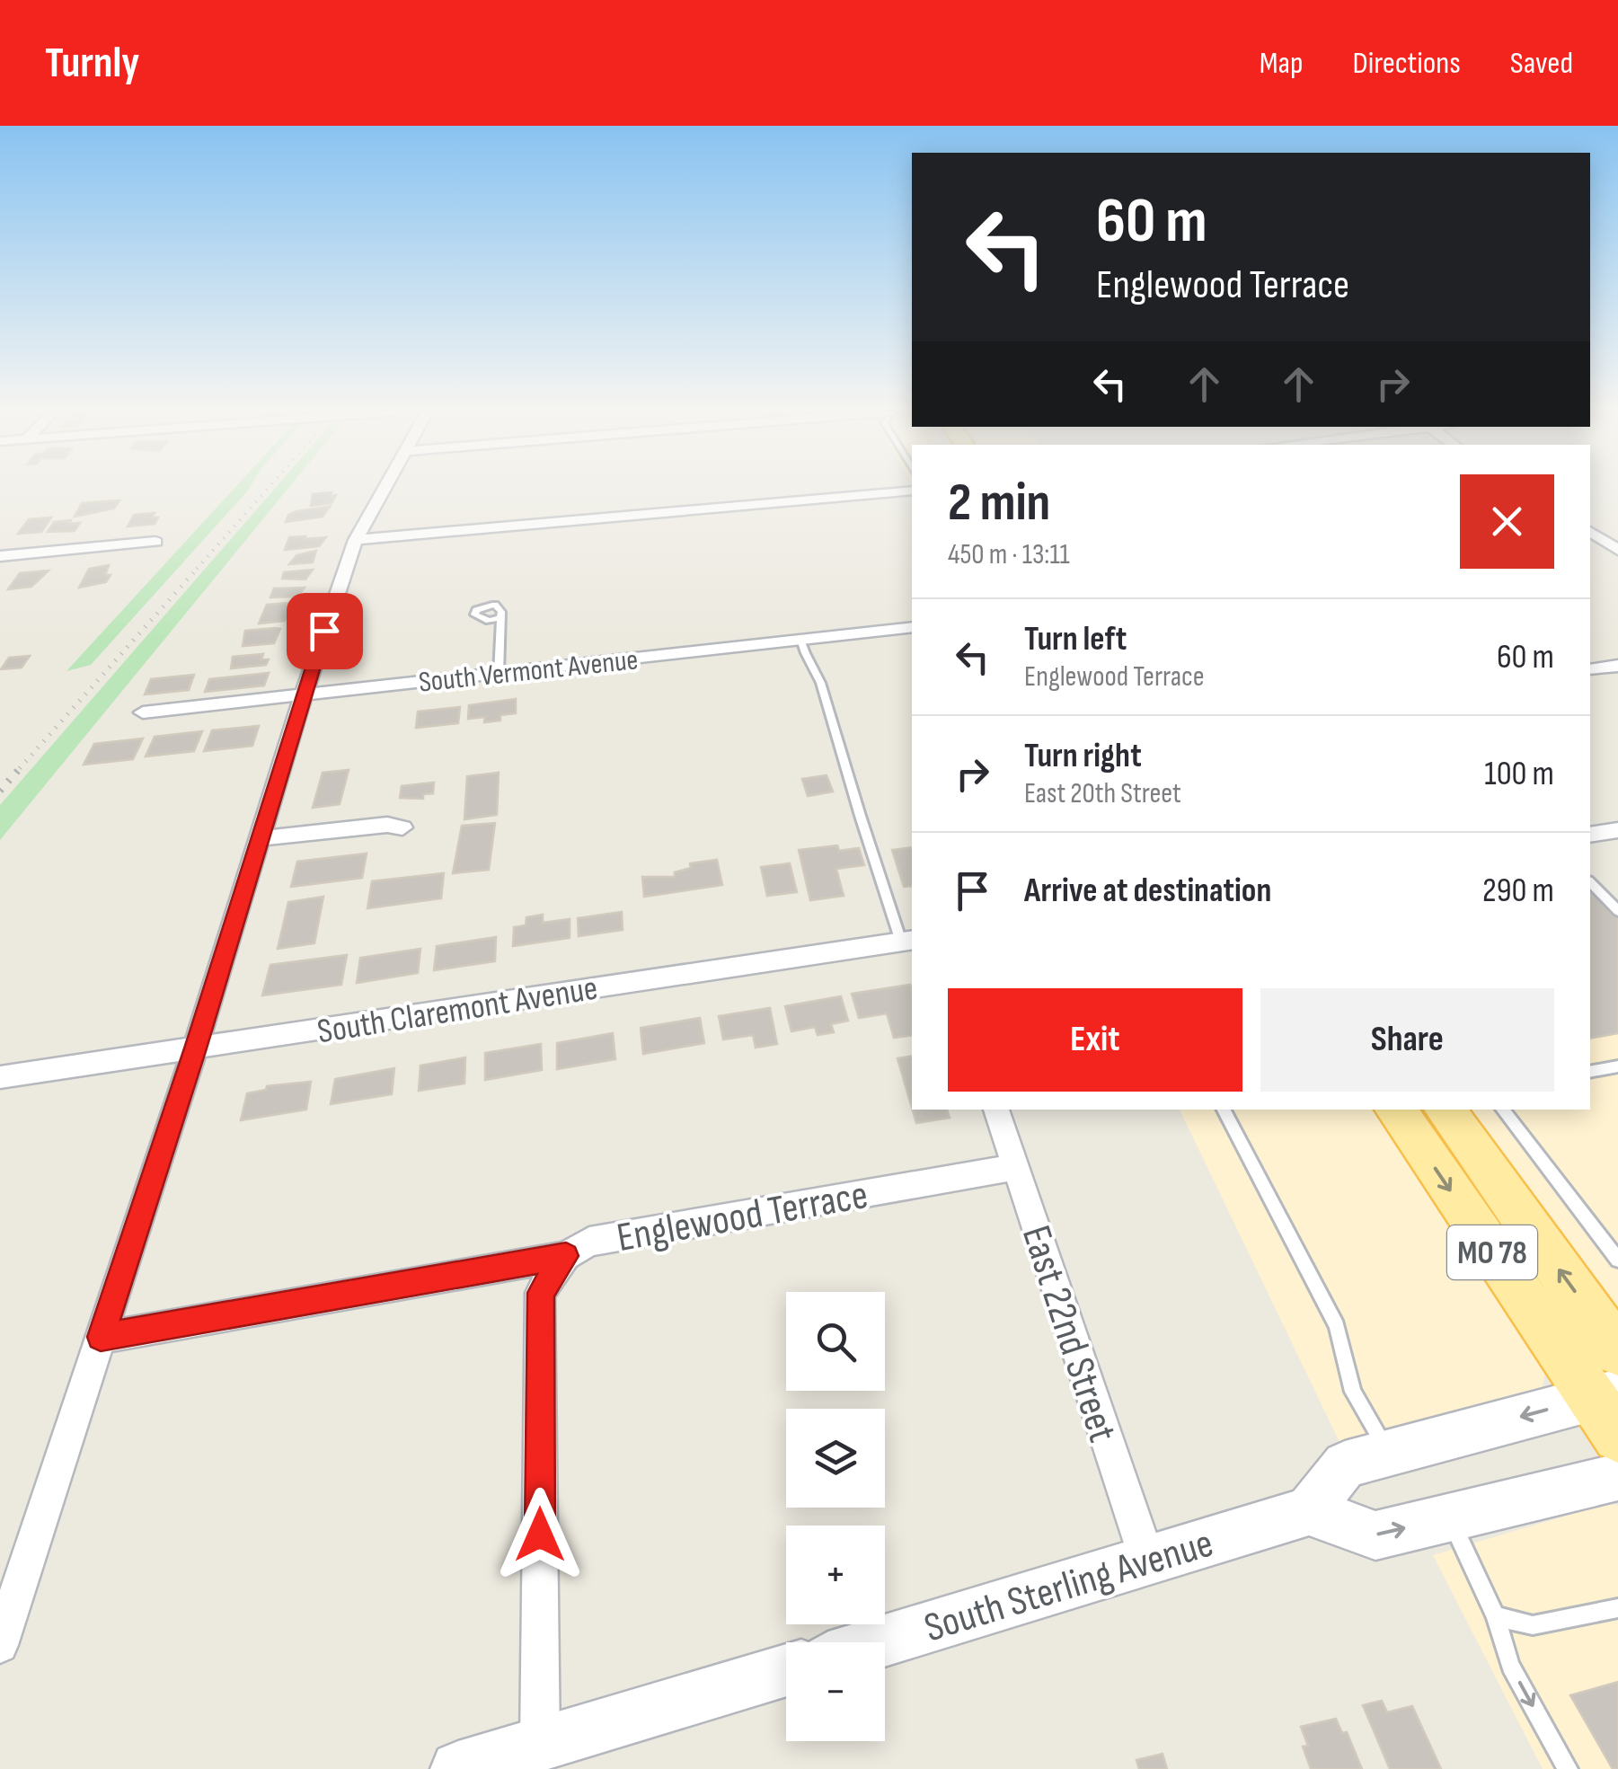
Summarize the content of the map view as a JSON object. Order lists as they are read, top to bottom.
{
  "streets": {
    "main road": ["MO 78", "South Sterling Avenue"],
    "street": [
      "South Vermont Avenue",
      "South Claremont Avenue",
      "Englewood Terrace",
      "East 22nd Street"
    ]
  },
  "crossings": [
    ["Englewood Terrace", "East 22nd Street"],
    ["East 22nd Street", "South Sterling Avenue"]
  ],
  "page": {
    "header": "Turnly",
    "nav": ["Map", "Directions", "Saved"],
    "turn": ["60 m", "Englewood Terrace"],
    "heading": ["2 min", "450 m · 13:11"],
    "list": [
      {
        "name": "Turn left",
        "note": "Englewood Terrace",
        "value": "60 m"
      },
      {
        "name": "Turn right",
        "note": "East 20th Street",
        "value": "100 m"
      },
      {
        "name": "Arrive at destination",
        "value": "290 m"
      }
    ],
    "buttons": ["Exit", "Share"],
    "map_buttons": ["+", "−"]
  }
}
